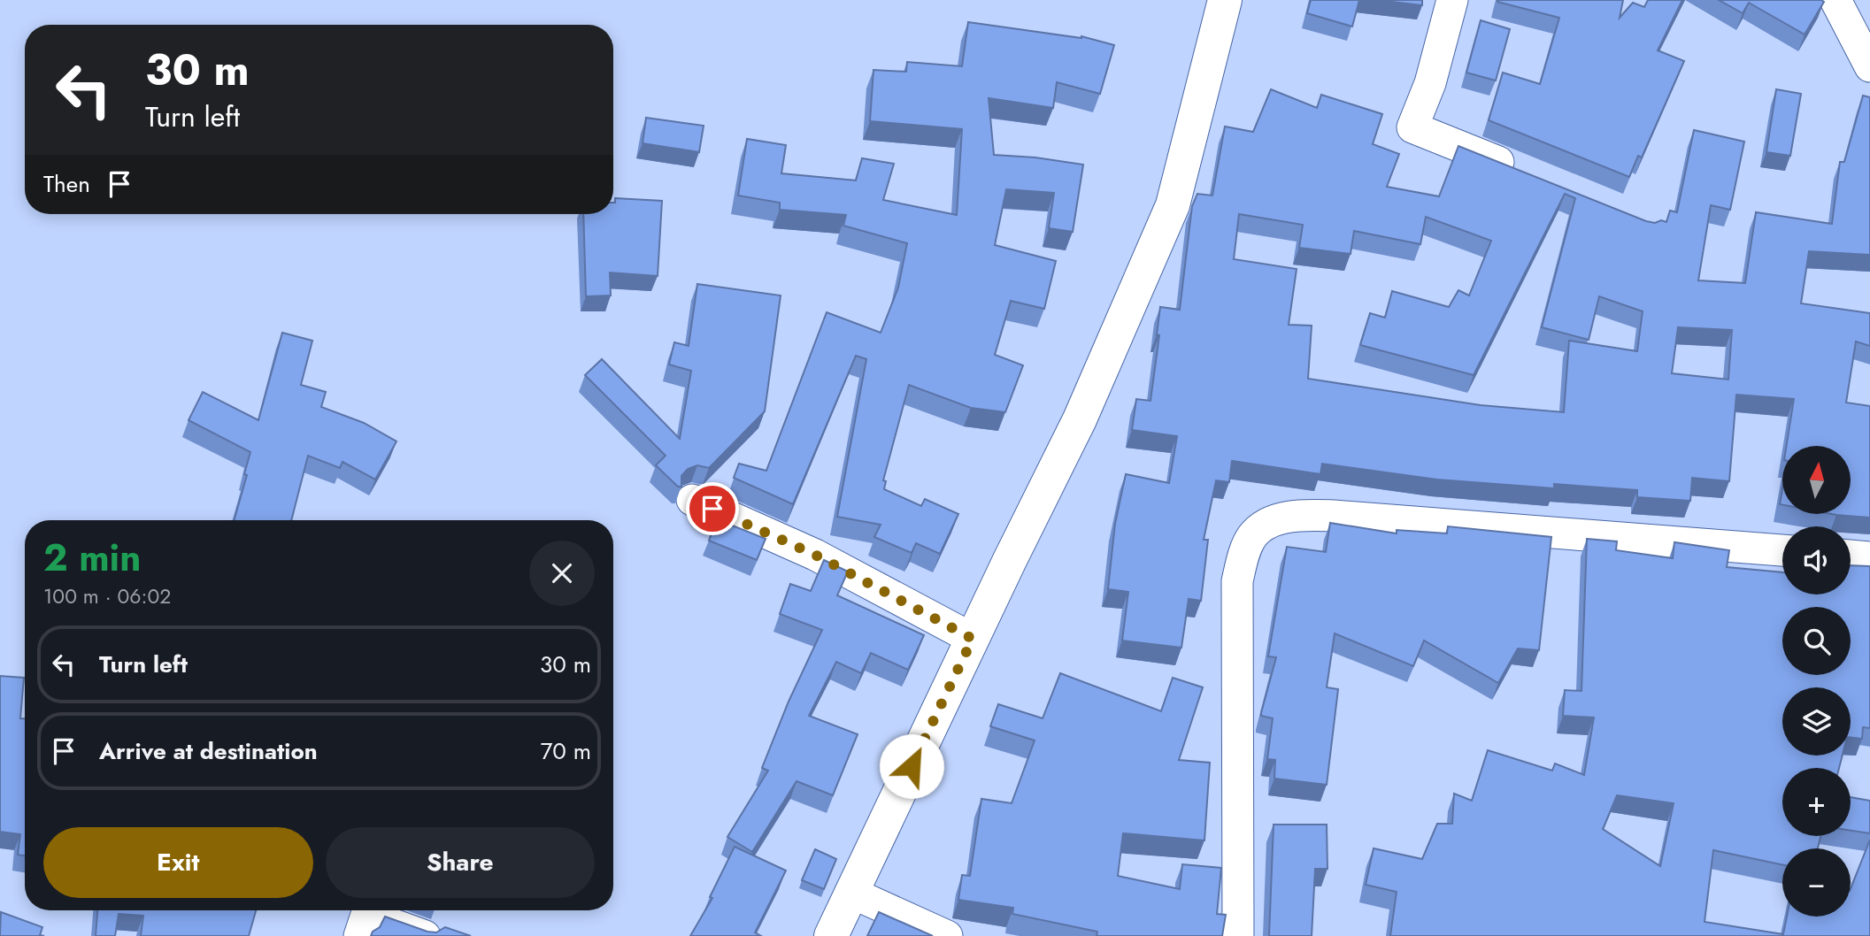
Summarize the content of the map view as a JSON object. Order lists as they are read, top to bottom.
{
  "north": "top",
  "page": {
    "turn": ["30 m", "Turn left"],
    "then": "Then",
    "map_buttons": ["+", "−"],
    "heading": ["2 min", "100 m · 06:02"],
    "list": [
      {
        "name": "Turn left",
        "value": "30 m"
      },
      {
        "name": "Arrive at destination",
        "value": "70 m"
      }
    ],
    "buttons": ["Exit", "Share"]
  }
}
